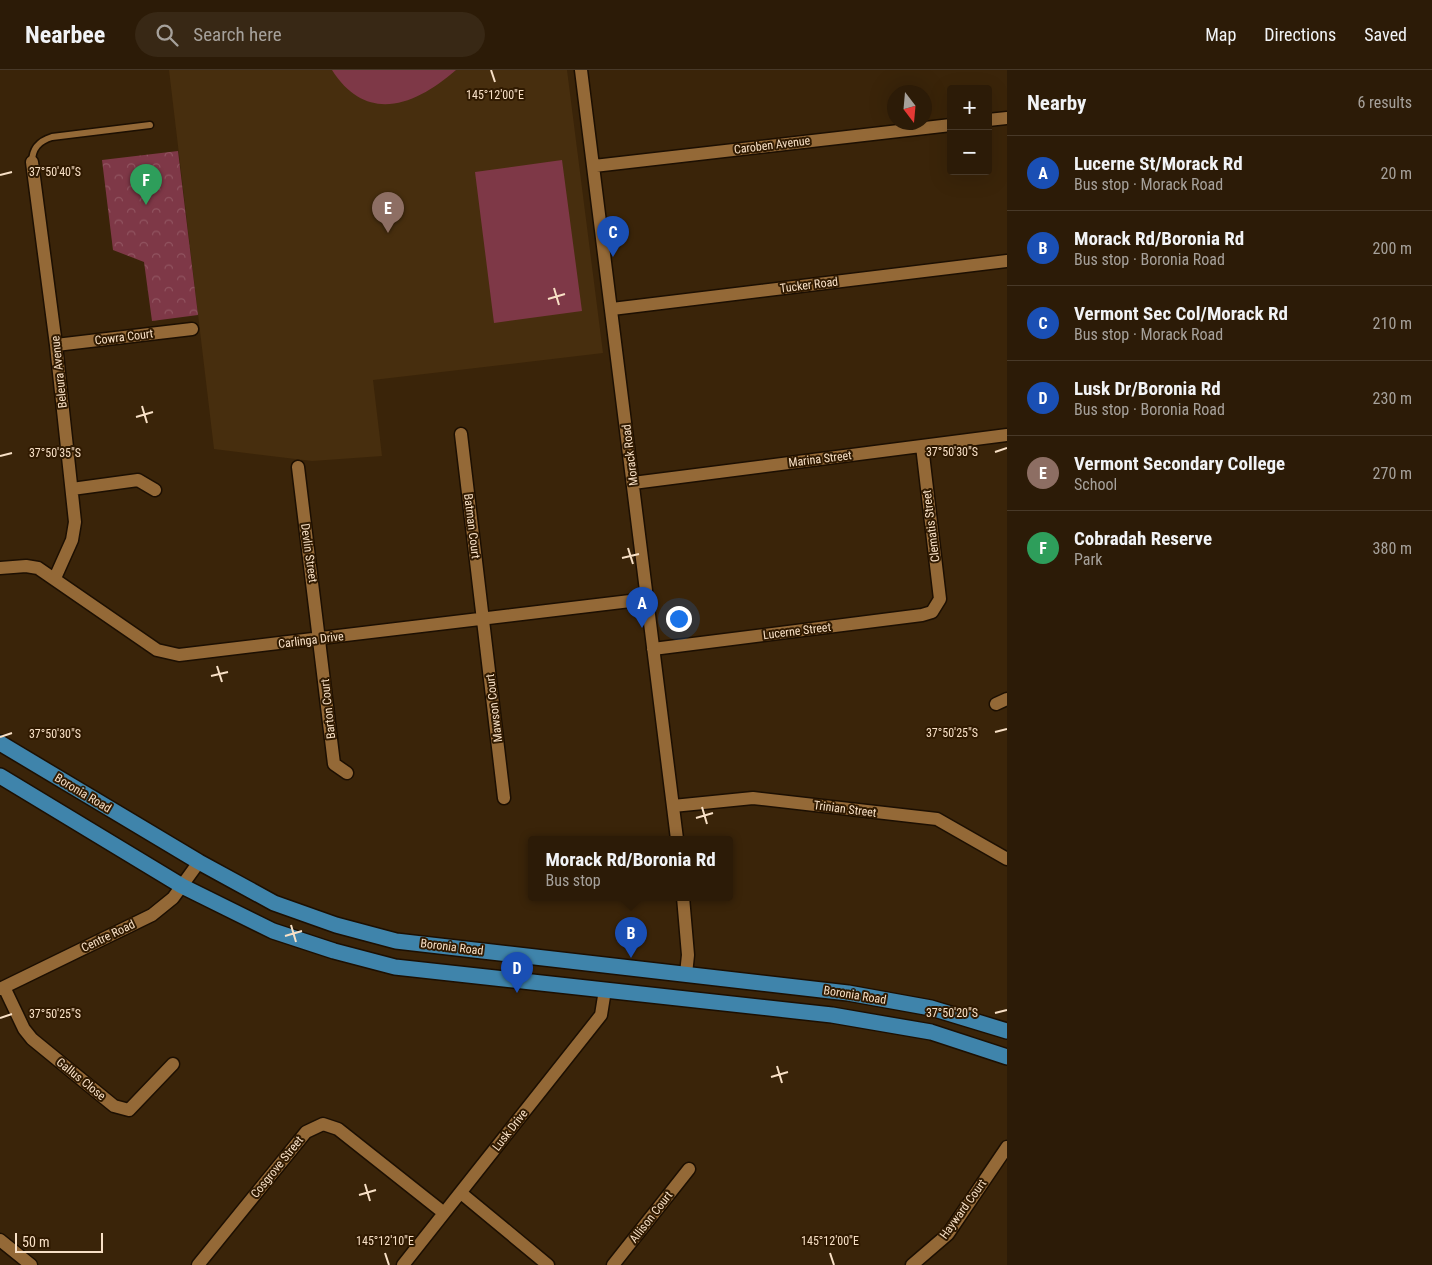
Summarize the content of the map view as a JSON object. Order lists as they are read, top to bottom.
{
  "streets": {
    "main road": ["Boronia Road"],
    "street": [
      "Caroben Avenue",
      "Tucker Road",
      "Cowra Court",
      "Beleura Avenue",
      "Morack Road",
      "Marina Street",
      "Batman Court",
      "Clematis Street",
      "Devlin Street",
      "Lucerne Street",
      "Carlinga Drive",
      "Mawson Court",
      "Barton Court",
      "Trinian Street",
      "Centre Road",
      "Gallus Close",
      "Lusk Drive",
      "Cosgrove Street",
      "Hayward Court",
      "Allison Court"
    ]
  },
  "crossings": [
    ["Caroben Avenue", "Morack Road"],
    ["Tucker Road", "Morack Road"],
    ["Cowra Court", "Beleura Avenue"],
    ["Beleura Avenue", "Carlinga Drive"],
    ["Morack Road", "Marina Street"],
    ["Morack Road", "Lucerne Street"],
    ["Morack Road", "Carlinga Drive"],
    ["Morack Road", "Trinian Street"],
    ["Marina Street", "Clematis Street"],
    ["Batman Court", "Carlinga Drive"],
    ["Batman Court", "Mawson Court"],
    ["Clematis Street", "Lucerne Street"],
    ["Devlin Street", "Carlinga Drive"],
    ["Devlin Street", "Barton Court"],
    ["Carlinga Drive", "Mawson Court"],
    ["Carlinga Drive", "Barton Court"],
    ["Boronia Road", "Centre Road"],
    ["Boronia Road", "Lusk Drive"],
    ["Centre Road", "Gallus Close"],
    ["Lusk Drive", "Cosgrove Street"]
  ],
  "scale_bar": "50 m",
  "north": "bottom",
  "page": {
    "header": "Nearbee",
    "search": "Search here",
    "nav": ["Map", "Directions", "Saved"],
    "heading": ["Nearby", "6 results"],
    "map_buttons": ["+", "−"],
    "list": [
      {
        "mark": "A",
        "name": "Lucerne St/Morack Rd",
        "note": "Bus stop · Morack Road",
        "value": "20 m"
      },
      {
        "mark": "B",
        "name": "Morack Rd/Boronia Rd",
        "note": "Bus stop · Boronia Road",
        "value": "200 m"
      },
      {
        "mark": "C",
        "name": "Vermont Sec Col/Morack Rd",
        "note": "Bus stop · Morack Road",
        "value": "210 m"
      },
      {
        "mark": "D",
        "name": "Lusk Dr/Boronia Rd",
        "note": "Bus stop · Boronia Road",
        "value": "230 m"
      },
      {
        "mark": "E",
        "name": "Vermont Secondary College",
        "note": "School",
        "value": "270 m"
      },
      {
        "mark": "F",
        "name": "Cobradah Reserve",
        "note": "Park",
        "value": "380 m"
      }
    ],
    "pins": [
      "F",
      "E",
      "C",
      "A",
      "B",
      "D"
    ],
    "popup": ["Morack Rd/Boronia Rd", "Bus stop"],
    "scale": "50 m"
  },
  "coordinates": [
    "145°12'00\"E",
    "37°50'40\"S",
    "37°50'30\"S",
    "37°50'35\"S",
    "37°50'25\"S",
    "37°50'20\"S",
    "145°12'10\"E"
  ]
}
